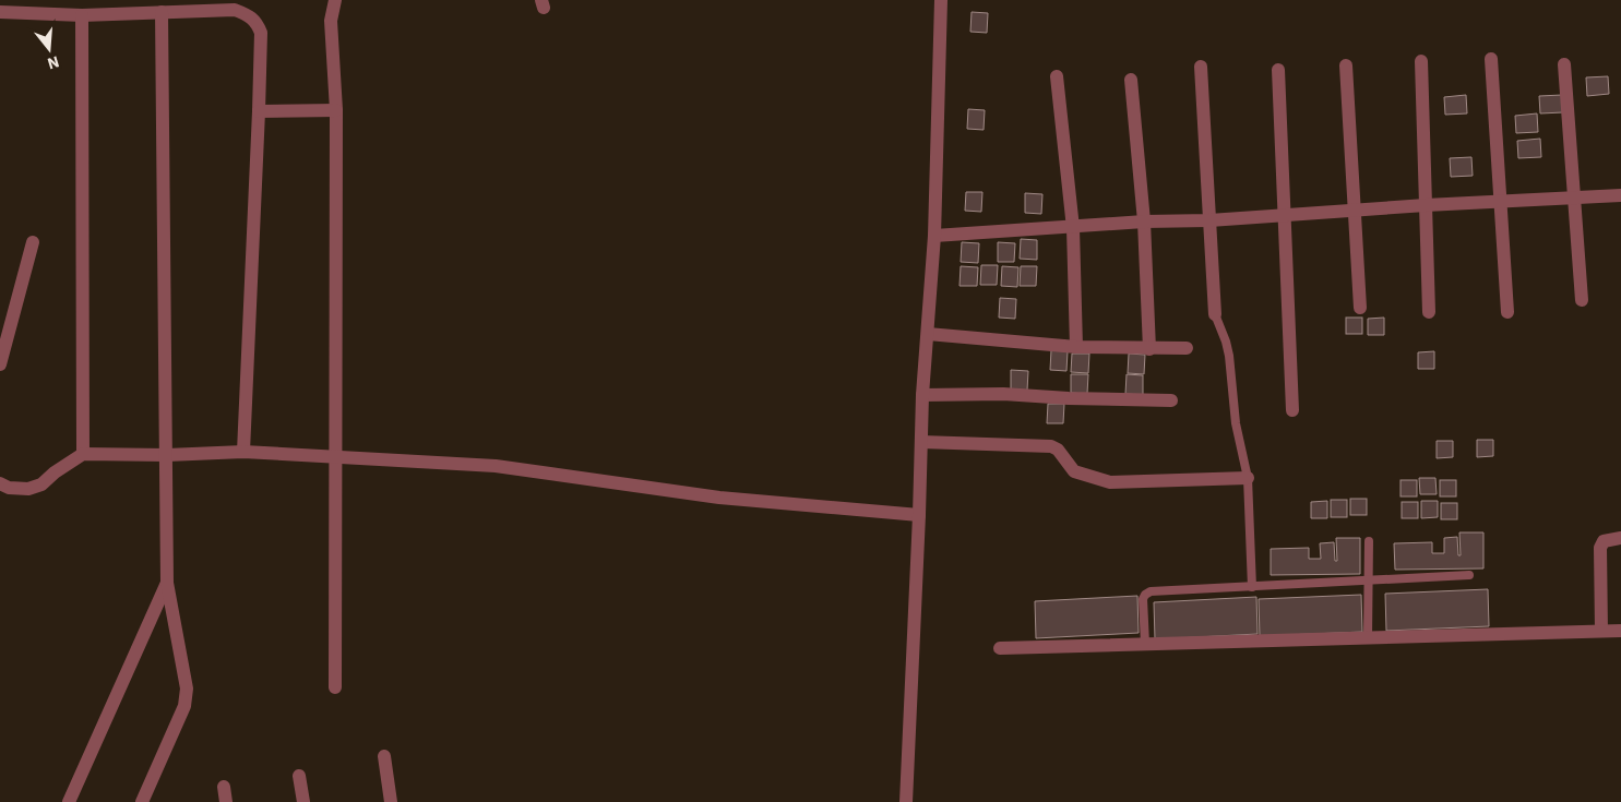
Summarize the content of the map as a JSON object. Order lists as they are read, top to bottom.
{
  "north": "bottom"
}
